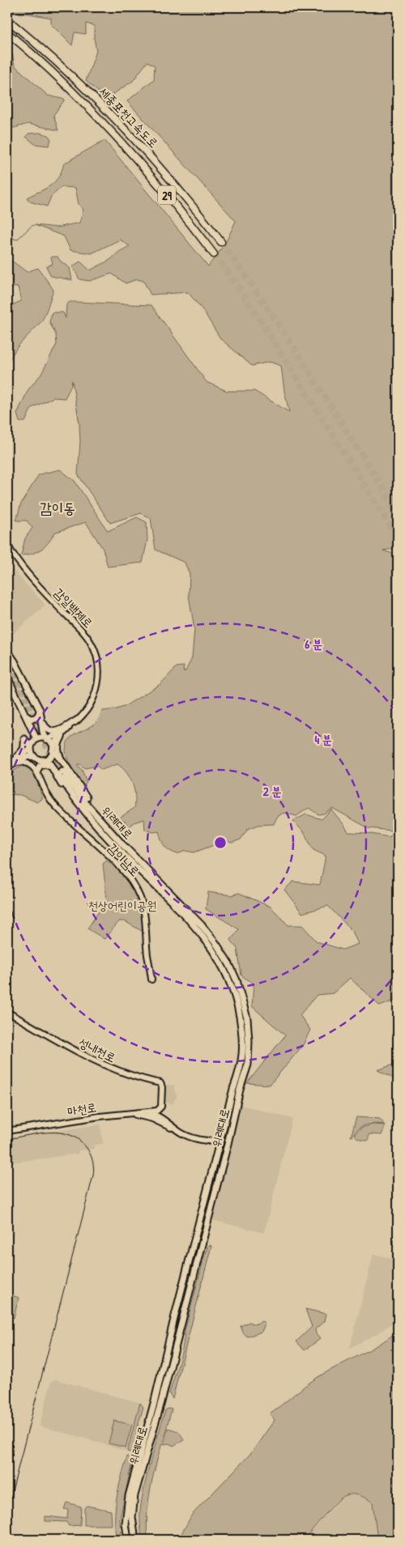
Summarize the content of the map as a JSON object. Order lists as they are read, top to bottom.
{
  "streets": {
    "highway": ["세종포천고속도로", "29"],
    "main road": [
      "감일백제로",
      "위례대로",
      "감이남로",
      "성내천로",
      "마천로"
    ]
  },
  "crossings": [
    ["성내천로", "마천로"]
  ],
  "districts": ["감이동"],
  "parks": ["천상어린이공원"],
  "rings": ["6 분", "4 분", "2 분"]
}
